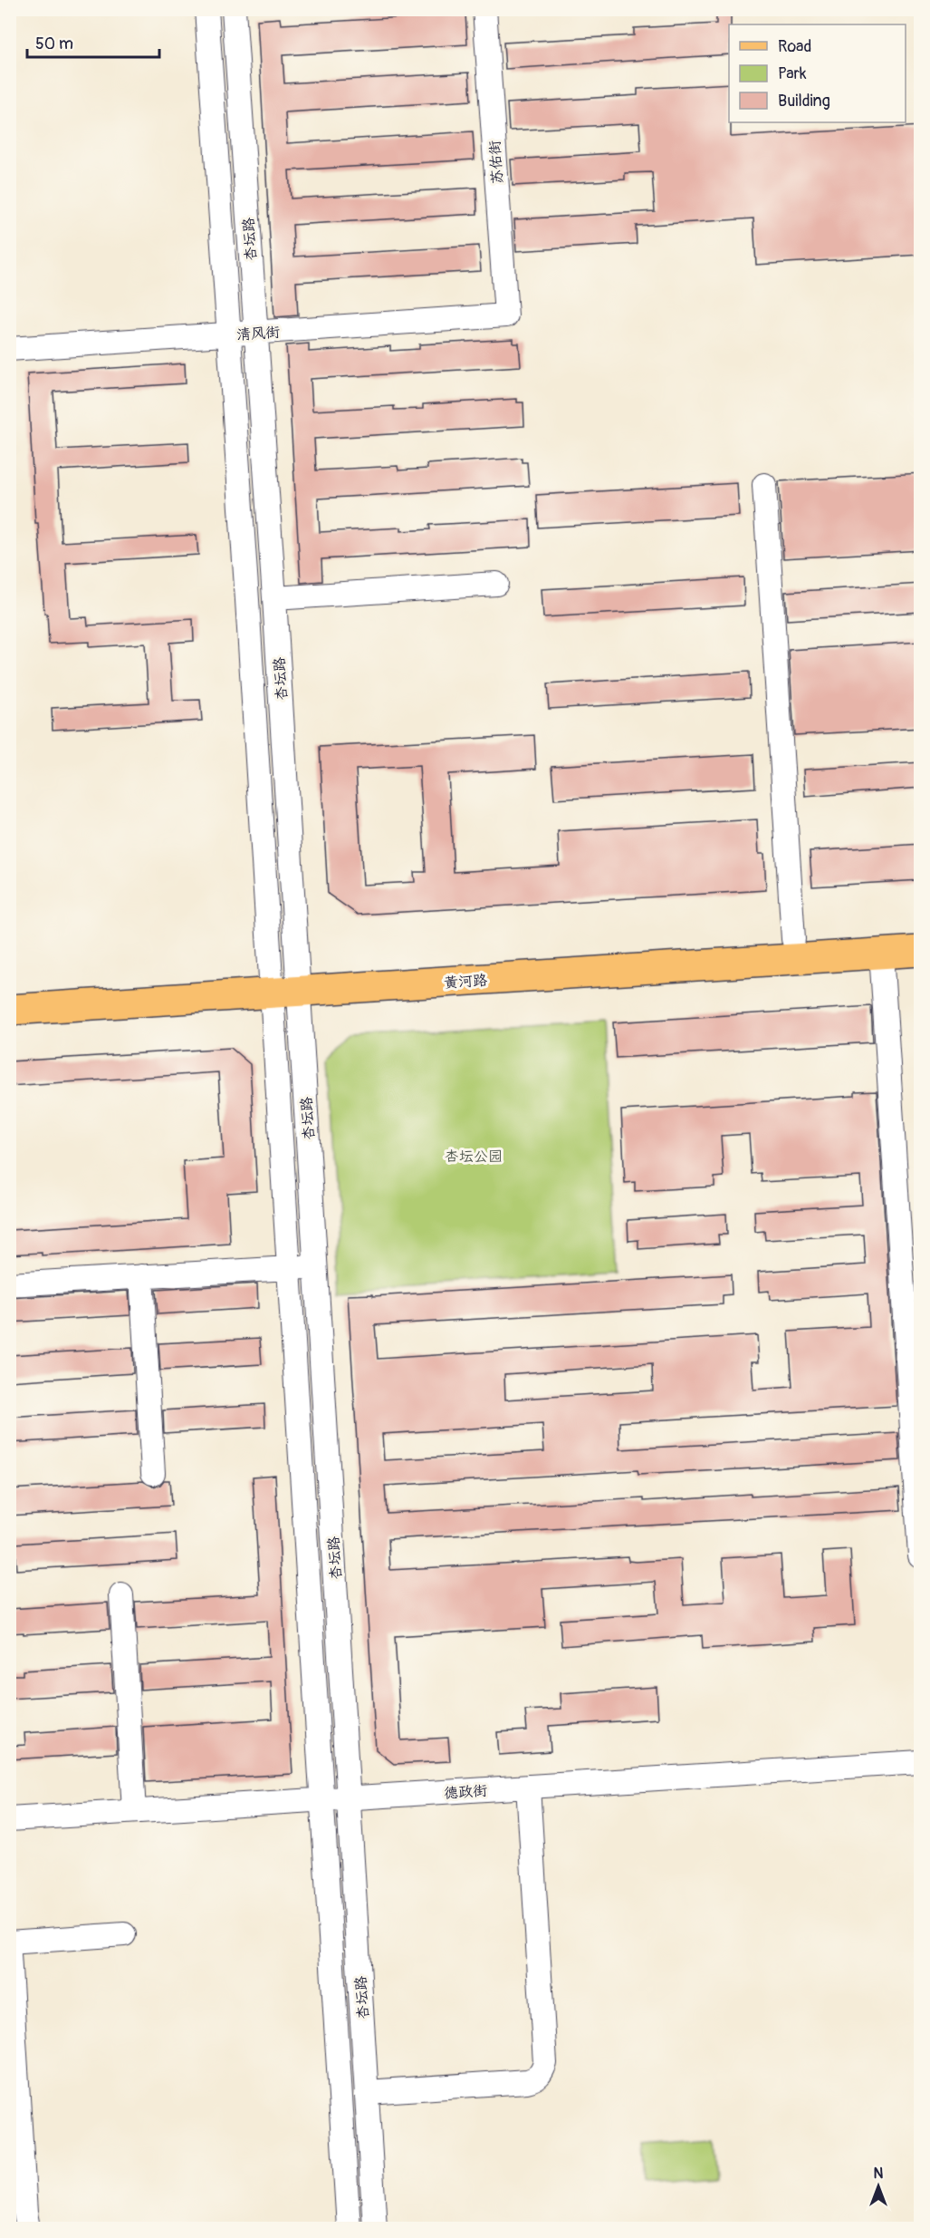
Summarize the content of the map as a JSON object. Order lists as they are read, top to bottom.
{
  "streets": {
    "main road": ["黄河路"],
    "street": [
      "苏佑街",
      "杏坛路",
      "清风街",
      "德政街"
    ]
  },
  "crossings": [
    ["苏佑街", "清风街"],
    ["杏坛路", "清风街"],
    ["杏坛路", "黄河路"],
    ["杏坛路", "德政街"]
  ],
  "parks": ["杏坛公园"],
  "legend": ["Road", "Park", "Building"],
  "scale_bar": "50 m",
  "north": "top"
}
